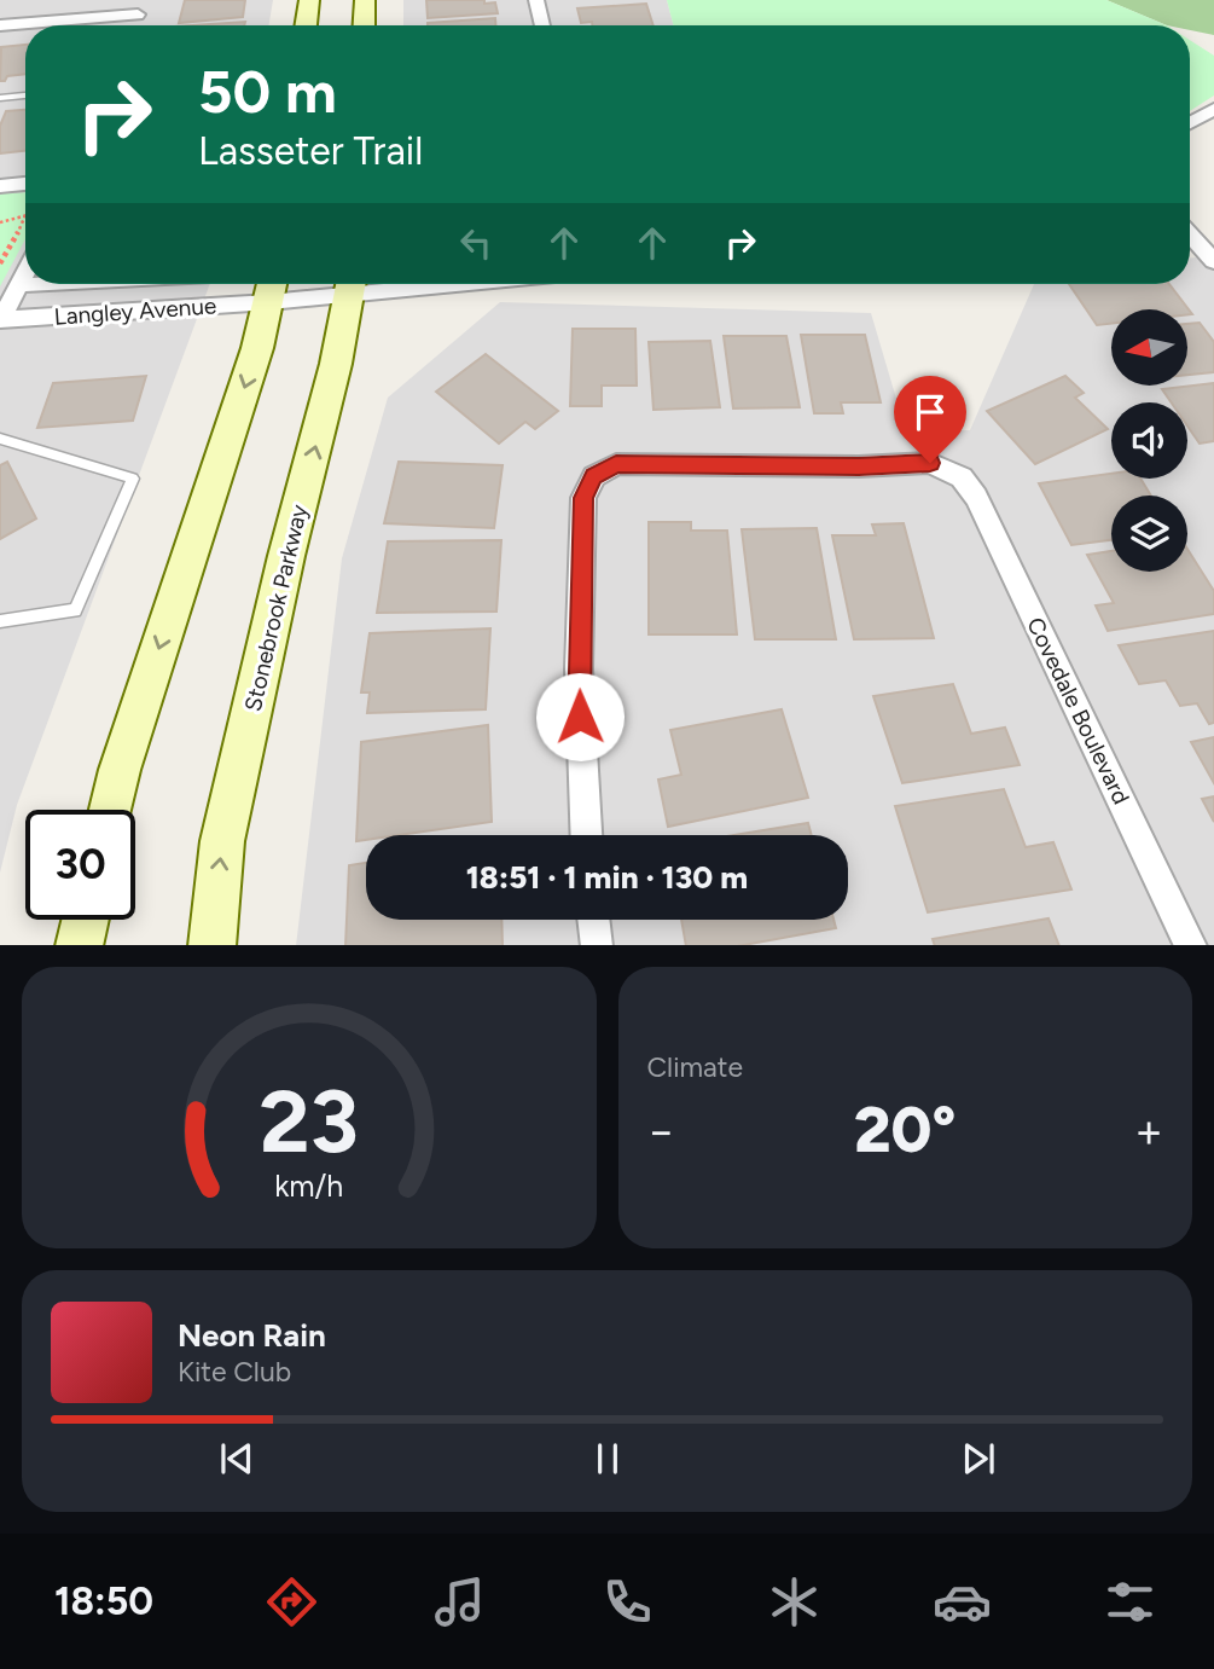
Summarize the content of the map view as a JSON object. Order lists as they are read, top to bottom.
{
  "streets": {
    "main road": ["Stonebrook Parkway"],
    "street": ["Langley Avenue", "Covedale Boulevard"]
  },
  "crossings": [
    ["Langley Avenue", "Stonebrook Parkway"]
  ],
  "north": "left",
  "page": {
    "turn": ["50 m", "Lasseter Trail"],
    "limit": "30",
    "trip": "18:51 · 1 min · 130 m",
    "tile": "Climate",
    "heat": ["−", "20°", "+"],
    "song": ["Neon Rain", "Kite Club"],
    "tabs": "18:50",
    "gauge": ["23", "km/h"]
  }
}
